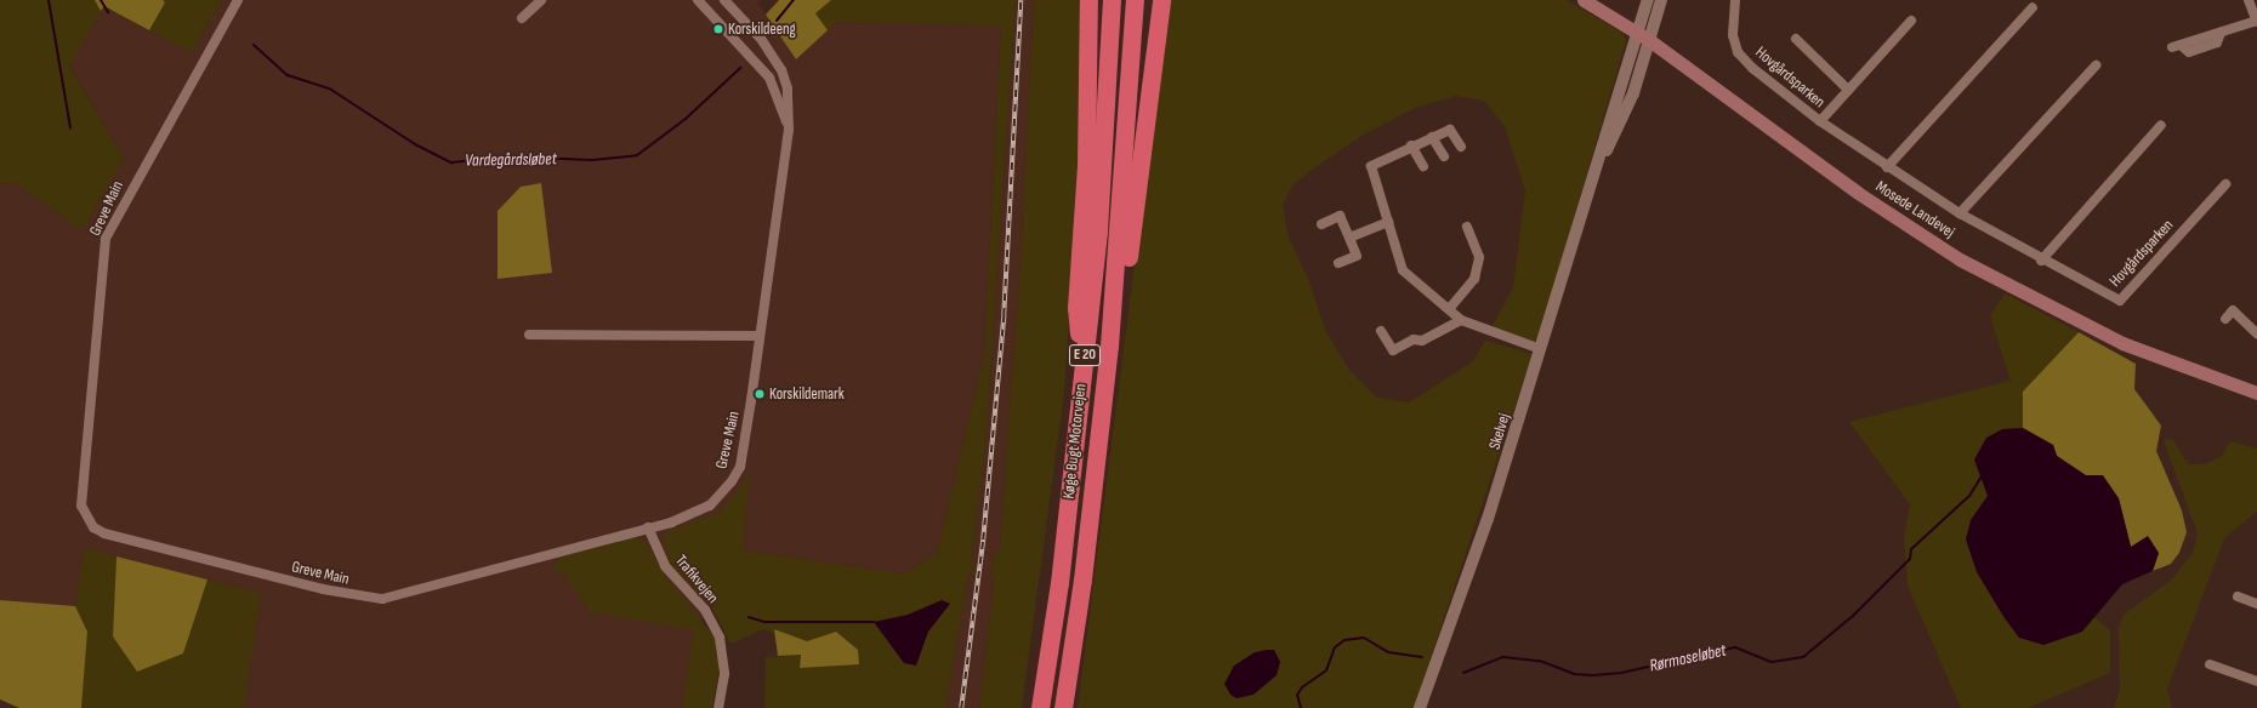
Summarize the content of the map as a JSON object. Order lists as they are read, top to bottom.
{
  "streets": {
    "highway": ["E 20", "Køge Bugt Motorvejen"],
    "main road": ["Mosede Landevej"],
    "street": [
      "Hovgårdsparken",
      "Greve Main",
      "Skelvej",
      "Trafikvejen"
    ]
  },
  "crossings": [
    ["Greve Main", "Trafikvejen"],
    ["Mosede Landevej", "Skelvej"]
  ],
  "water": ["Vardegårdsløbet", "Rørmoseløbet"],
  "places": ["Korskildeeng", "Korskildemark"]
}
